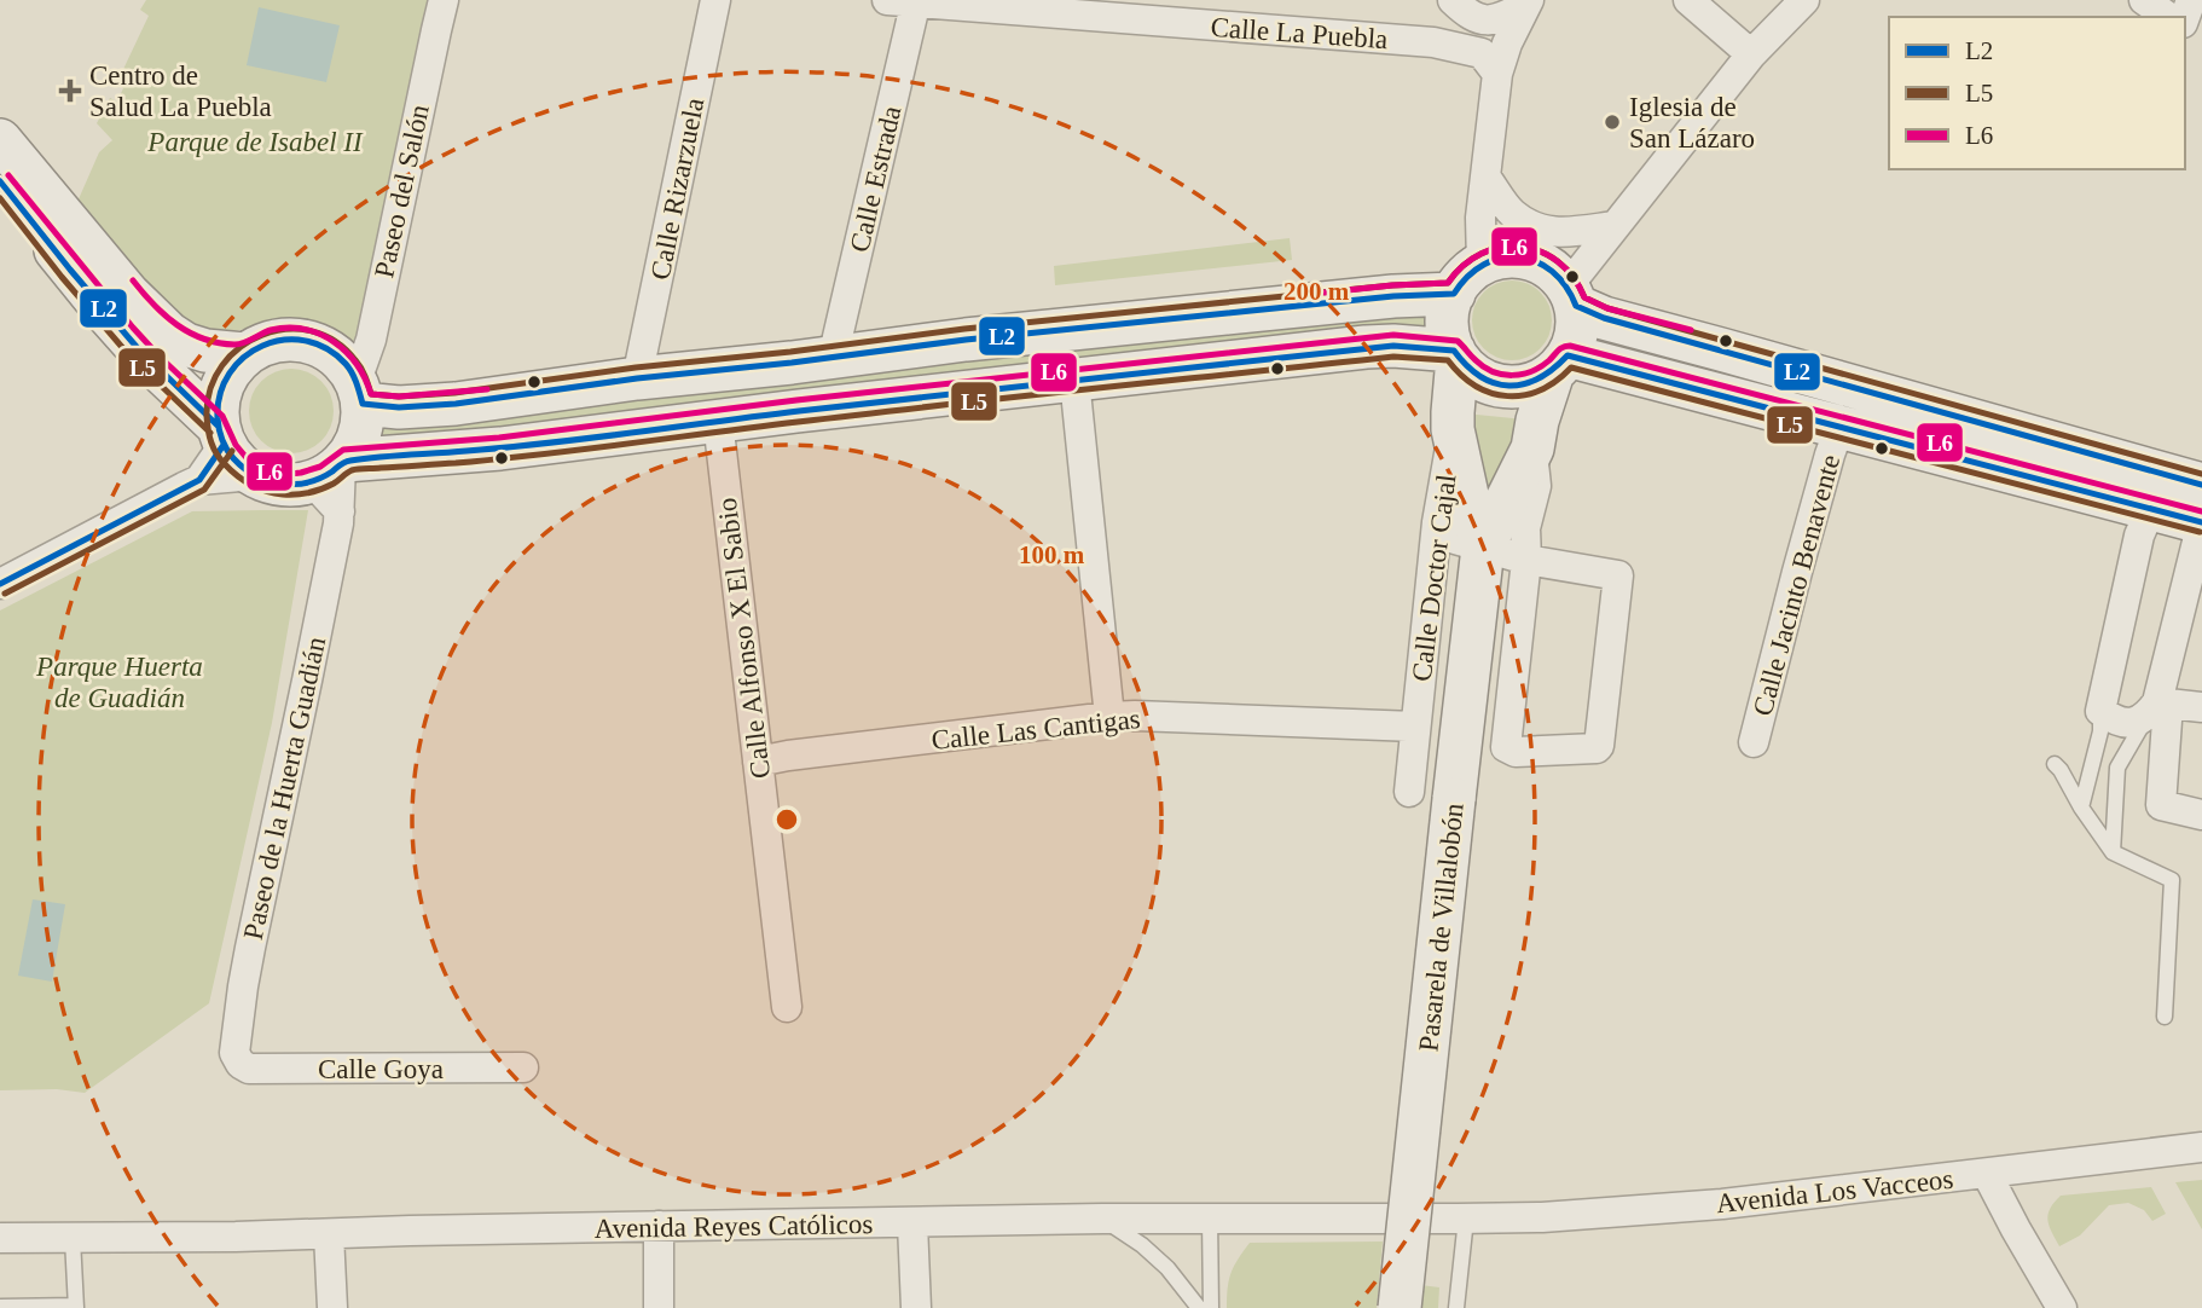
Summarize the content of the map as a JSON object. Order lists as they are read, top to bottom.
{
  "streets": {
    "main road": ["Calle Doctor Cajal", "Pasarela de Villalobón"],
    "street": [
      "Calle La Puebla",
      "Calle Estrada",
      "Calle Rizarzuela",
      "Paseo del Salón",
      "Calle Jacinto Benavente",
      "Calle Alfonso X El Sabio",
      "Calle Las Cantigas",
      "Paseo de la Huerta Guadián",
      "Calle Goya",
      "Avenida Los Vacceos",
      "Avenida Reyes Católicos"
    ]
  },
  "crossings": [
    ["Calle La Puebla", "Calle Estrada"],
    ["Paseo del Salón", "Paseo de la Huerta Guadián"],
    ["Calle Doctor Cajal", "Calle Las Cantigas"],
    ["Calle Doctor Cajal", "Pasarela de Villalobón"],
    ["Calle Alfonso X El Sabio", "Calle Las Cantigas"],
    ["Paseo de la Huerta Guadián", "Calle Goya"],
    ["Avenida Los Vacceos", "Avenida Reyes Católicos"]
  ],
  "parks": ["Parque de Isabel II", "Parque Huerta de Guadián"],
  "places": {
    "health": ["Centro de Salud La Puebla"],
    "other": ["Iglesia de San Lázaro"]
  },
  "lines": ["transit line L6", "transit line L2", "transit line L5"],
  "legend": ["L2", "L5", "L6"],
  "rings": ["200 m", "100 m"]
}
